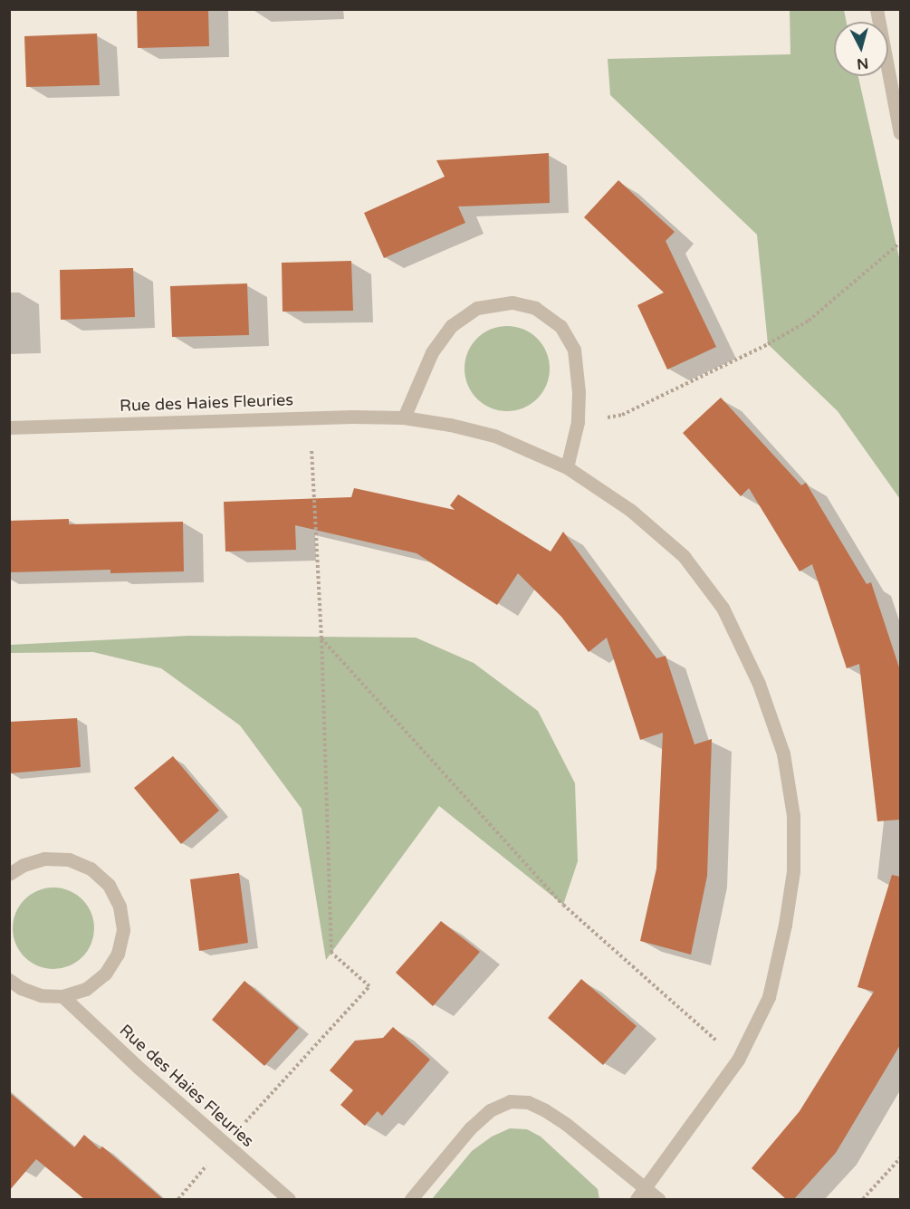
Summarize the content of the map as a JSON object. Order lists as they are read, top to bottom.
{
  "streets": {
    "street": ["Rue des Haies Fleuries"]
  },
  "north": "bottom"
}
